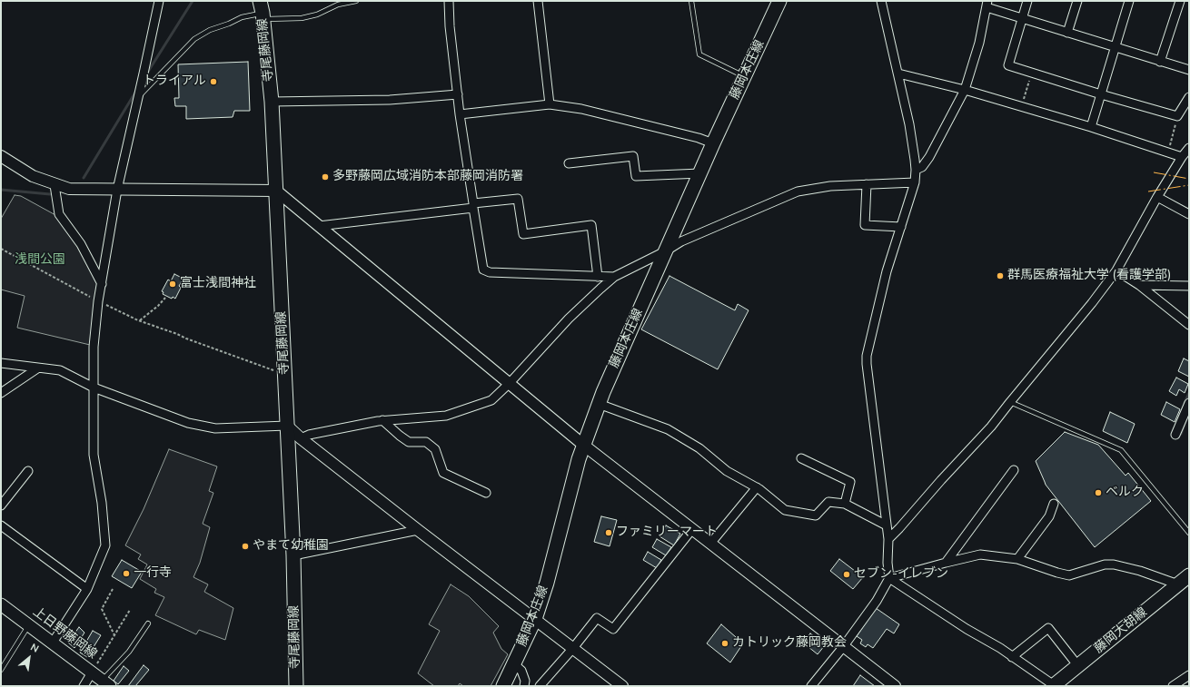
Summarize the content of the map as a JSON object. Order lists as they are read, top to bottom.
{
  "streets": {
    "main road": [
      "寺尾藤岡線",
      "藤岡本庄線",
      "藤岡大胡線",
      "上日野藤岡線"
    ]
  },
  "parks": ["浅間公園"],
  "places": [
    "トライアル",
    "多野藤岡広域消防本部藤岡消防署",
    "群馬医療福祉大学 (看護学部)",
    "富士浅間神社",
    "ベルク",
    "ファミリーマート",
    "やまて幼稚園",
    "一行寺",
    "セブン-イレブン",
    "カトリック藤岡教会"
  ],
  "north": "top right"
}
